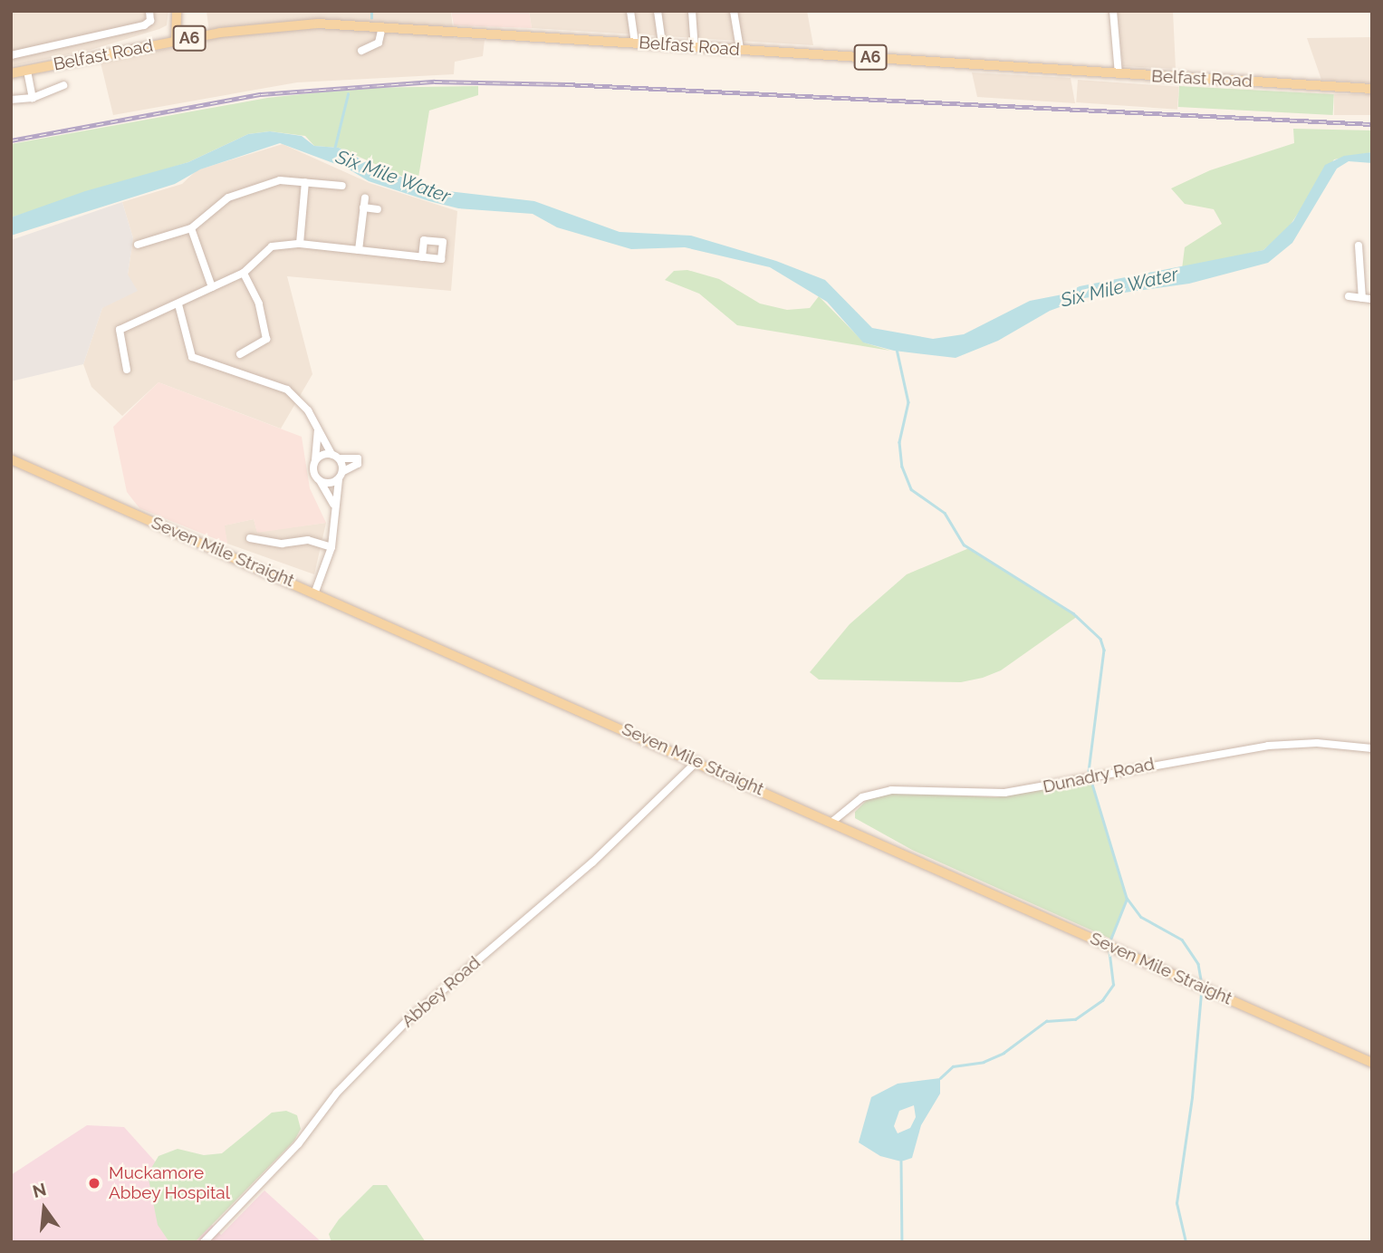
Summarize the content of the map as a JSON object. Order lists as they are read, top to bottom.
{
  "streets": {
    "main road": ["A6", "Belfast Road", "Seven Mile Straight"],
    "street": ["Dunadry Road", "Abbey Road"]
  },
  "crossings": [
    ["Seven Mile Straight", "Dunadry Road"],
    ["Seven Mile Straight", "Abbey Road"]
  ],
  "water": ["Six Mile Water"],
  "places": ["Muckamore Abbey Hospital"],
  "north": "top"
}
